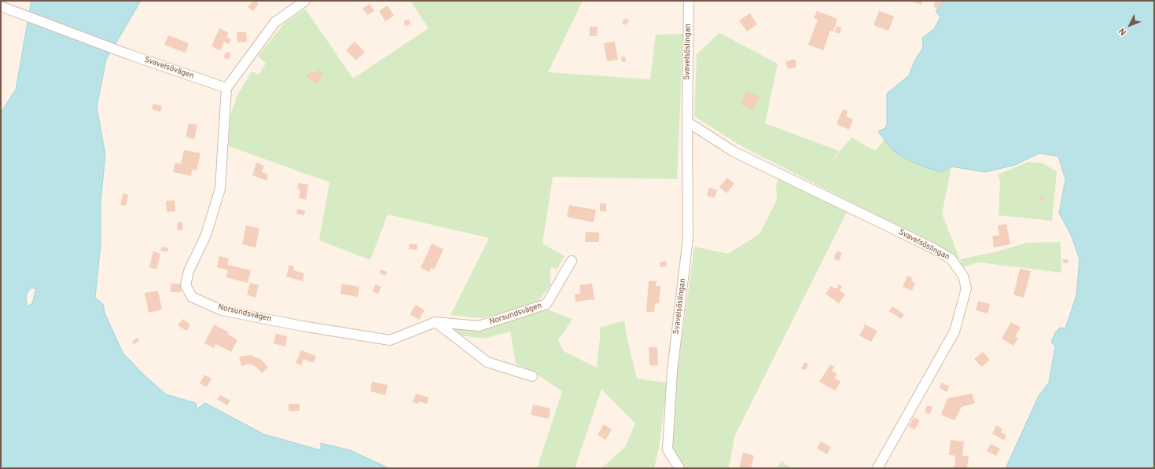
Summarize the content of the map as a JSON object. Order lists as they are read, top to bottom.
{
  "streets": {
    "street": ["Svavelsöslingan", "Svavelsövägen", "Norsundsvägen"]
  },
  "crossings": [
    ["Svavelsövägen", "Norsundsvägen"]
  ],
  "north": "bottom left"
}
